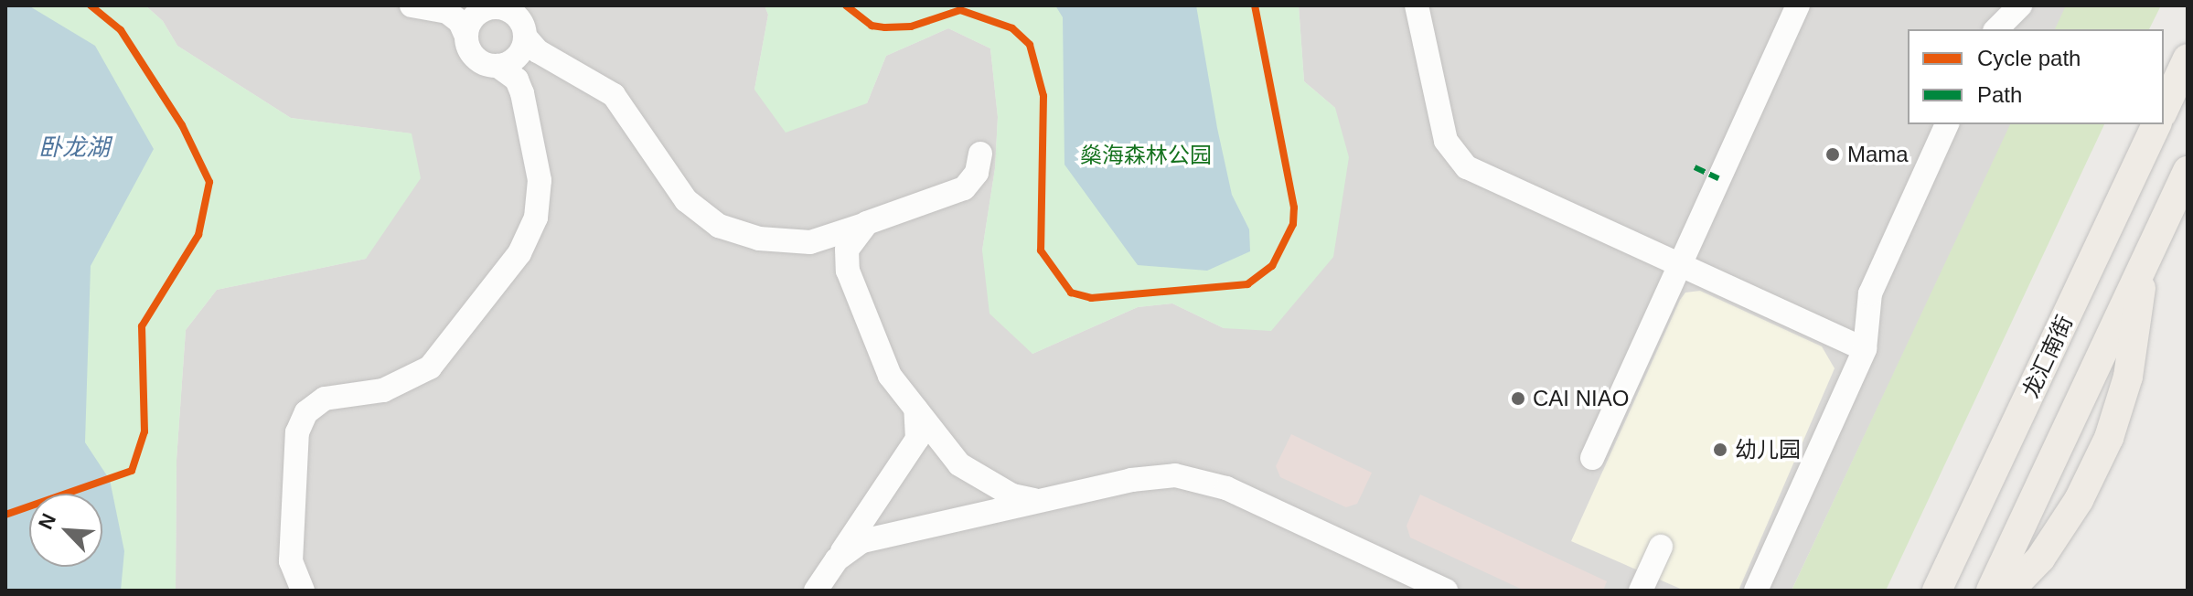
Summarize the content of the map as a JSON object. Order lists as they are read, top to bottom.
{
  "streets": {
    "main road": ["龙汇南街"]
  },
  "water": ["卧龙湖"],
  "parks": ["燊海森林公园"],
  "places": ["Mama", "CAI NIAO", "幼儿园"],
  "legend": ["Cycle path", "Path"],
  "north": "top left"
}
